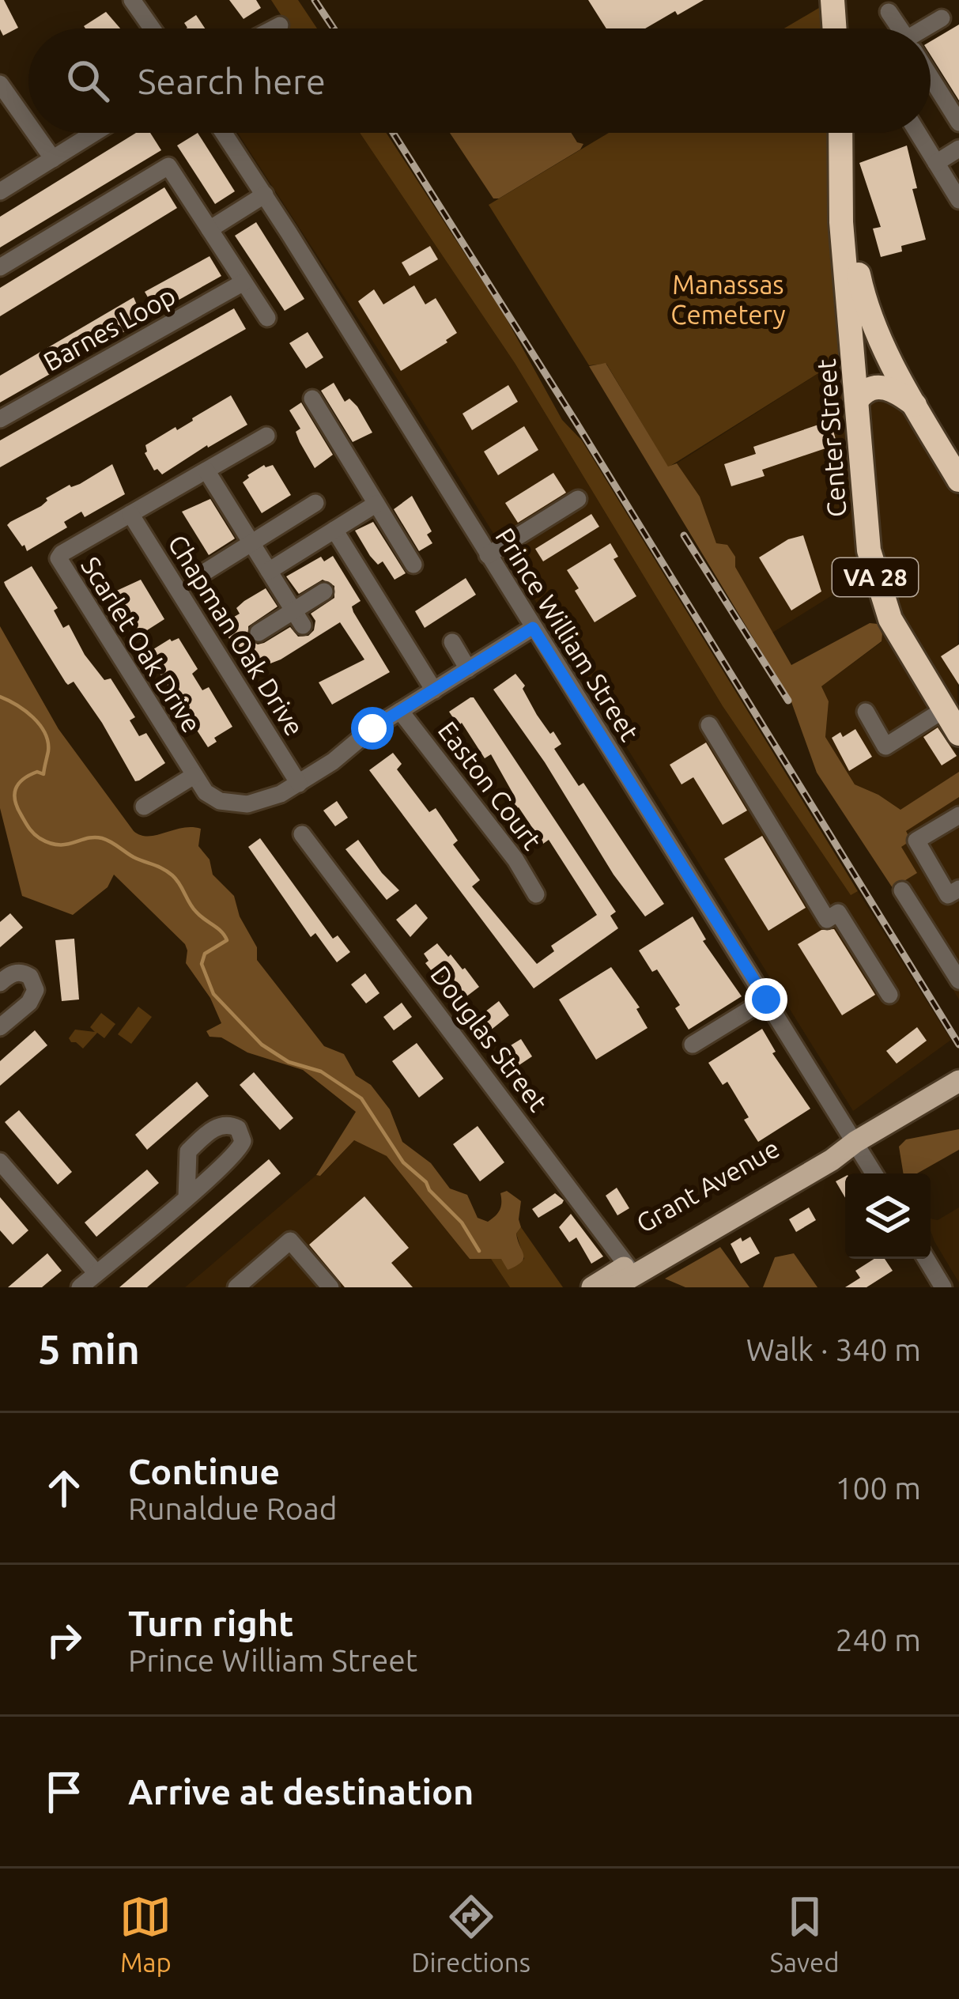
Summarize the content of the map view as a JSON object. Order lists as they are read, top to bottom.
{
  "streets": {
    "highway": ["Center Street", "VA 28"],
    "main road": ["Grant Avenue"],
    "street": [
      "Barnes Loop",
      "Prince William Street",
      "Chapman Oak Drive",
      "Scarlet Oak Drive",
      "Easton Court",
      "Douglas Street"
    ]
  },
  "crossings": [
    ["Prince William Street", "Grant Avenue"],
    ["Chapman Oak Drive", "Scarlet Oak Drive"],
    ["Douglas Street", "Grant Avenue"]
  ],
  "parks": ["Manassas Cemetery"],
  "page": {
    "search": "Search here",
    "heading": ["5 min", "Walk · 340 m"],
    "list": [
      ["Continue", "Runaldue Road", "100 m"],
      ["Turn right", "Prince William Street", "240 m"],
      "Arrive at destination"
    ],
    "nav": ["Map", "Directions", "Saved"]
  }
}
